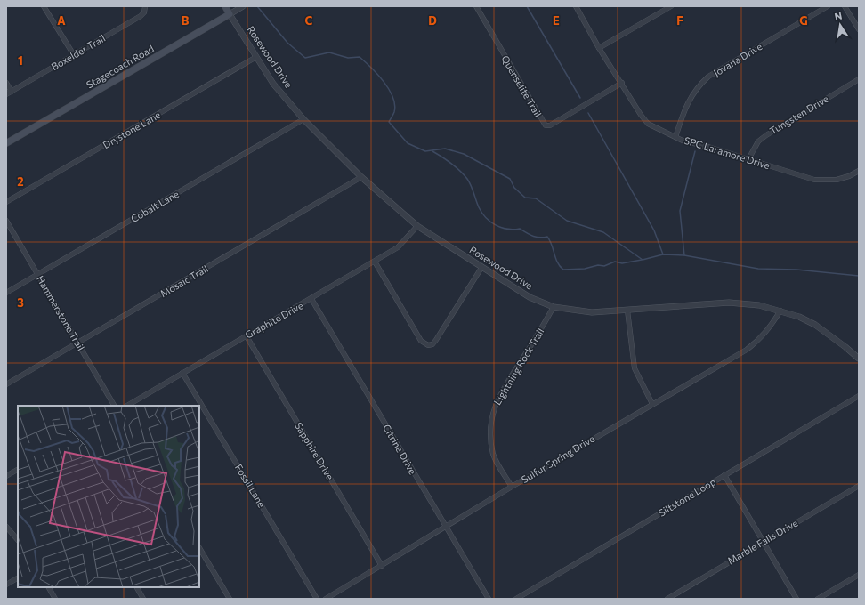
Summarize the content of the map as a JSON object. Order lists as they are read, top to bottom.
{
  "streets": {
    "main road": ["Rosewood Drive", "Stagecoach Road"],
    "street": [
      "Boxelder Trail",
      "Jovana Drive",
      "Quenselite Trail",
      "Tungsten Drive",
      "Drystone Lane",
      "SPC Laramore Drive",
      "Cobalt Lane",
      "Mosaic Trail",
      "Hammerstone Trail",
      "Graphite Drive",
      "Lightning Rock Trail",
      "Citrine Drive",
      "Sapphire Drive",
      "Sulfur Spring Drive",
      "Fossil Lane",
      "Siltstone Loop",
      "Marble Falls Drive"
    ]
  },
  "crossings": [
    ["Rosewood Drive", "Stagecoach Road"],
    ["Rosewood Drive", "Drystone Lane"],
    ["Rosewood Drive", "Cobalt Lane"],
    ["Rosewood Drive", "Mosaic Trail"],
    ["Rosewood Drive", "Graphite Drive"],
    ["Rosewood Drive", "Lightning Rock Trail"],
    ["Rosewood Drive", "Sulfur Spring Drive"],
    ["Jovana Drive", "SPC Laramore Drive"],
    ["Quenselite Trail", "SPC Laramore Drive"],
    ["Tungsten Drive", "SPC Laramore Drive"],
    ["Cobalt Lane", "Hammerstone Trail"],
    ["Mosaic Trail", "Hammerstone Trail"],
    ["Graphite Drive", "Citrine Drive"],
    ["Graphite Drive", "Sapphire Drive"],
    ["Graphite Drive", "Fossil Lane"],
    ["Lightning Rock Trail", "Sulfur Spring Drive"],
    ["Citrine Drive", "Sulfur Spring Drive"],
    ["Sapphire Drive", "Sulfur Spring Drive"]
  ],
  "north": "top",
  "grid": {
    "columns": [
      "A",
      "B",
      "C",
      "D",
      "E",
      "F",
      "G"
    ],
    "rows": ["1", "2", "3"]
  }
}
